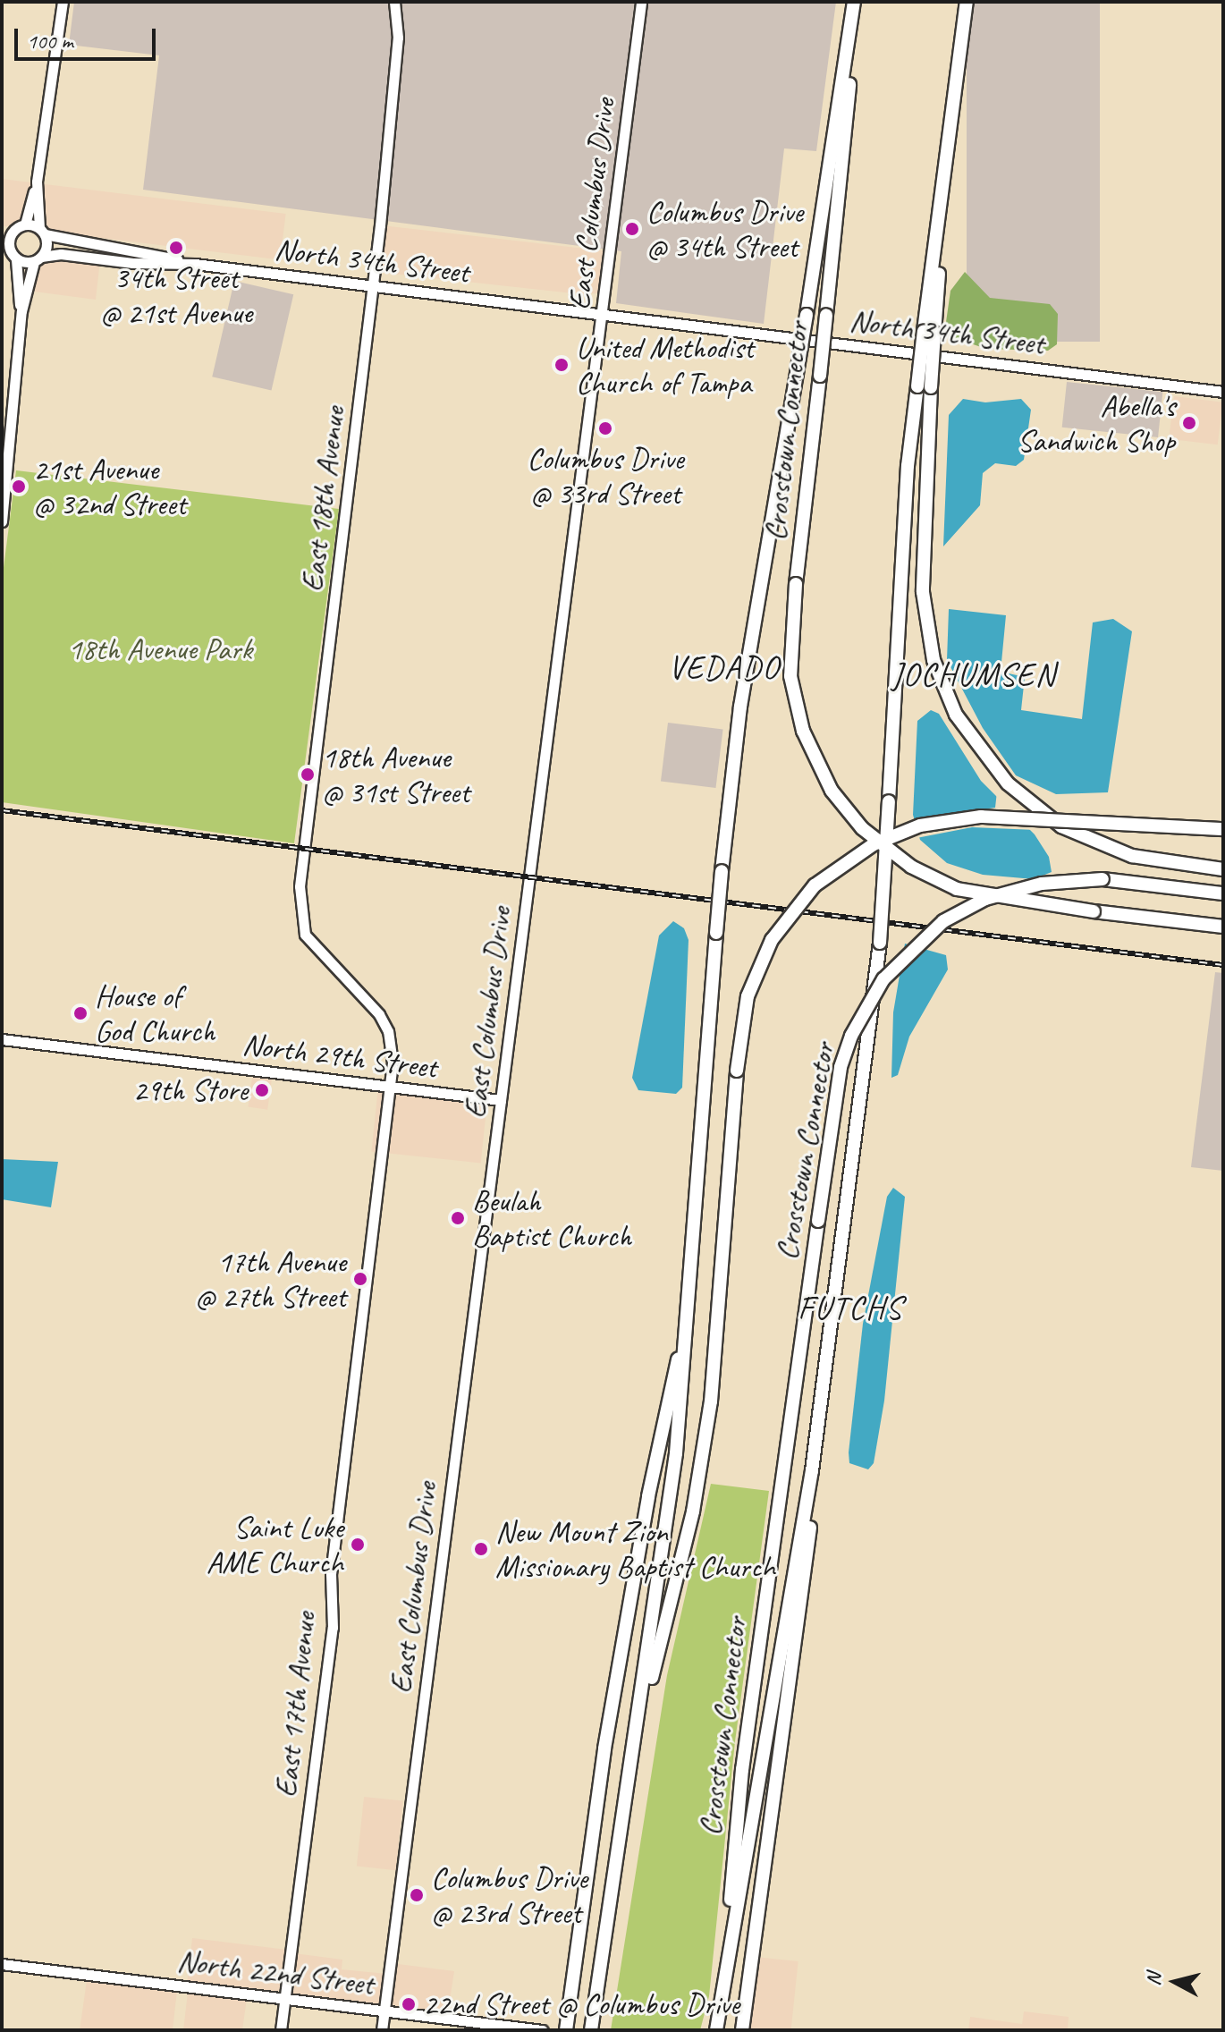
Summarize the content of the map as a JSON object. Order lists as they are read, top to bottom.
{
  "streets": {
    "highway": ["Crosstown Connector"],
    "main road": [
      "East Columbus Drive",
      "North 34th Street",
      "East 18th Avenue",
      "North 29th Street",
      "East 17th Avenue",
      "North 22nd Street"
    ]
  },
  "crossings": [
    ["East Columbus Drive", "North 34th Street"],
    ["East Columbus Drive", "North 29th Street"],
    ["East Columbus Drive", "North 22nd Street"],
    ["North 34th Street", "East 18th Avenue"],
    ["East 18th Avenue", "East 17th Avenue"],
    ["North 29th Street", "East 17th Avenue"],
    ["East 17th Avenue", "North 22nd Street"]
  ],
  "districts": ["VEDADO", "JOCHUMSEN", "FUTCHS"],
  "parks": ["18th Avenue Park"],
  "places": [
    "Columbus Drive @ 34th Street",
    "34th Street @ 21st Avenue",
    "United Methodist Church of Tampa",
    "Abella's Sandwich Shop",
    "Columbus Drive @ 33rd Street",
    "21st Avenue @ 32nd Street",
    "18th Avenue @ 31st Street",
    "House of God Church",
    "29th Store",
    "Beulah Baptist Church",
    "17th Avenue @ 27th Street",
    "Saint Luke AME Church",
    "New Mount Zion Missionary Baptist Church",
    "Columbus Drive @ 23rd Street",
    "22nd Street @ Columbus Drive"
  ],
  "scale_bar": "100 m",
  "north": "left"
}
